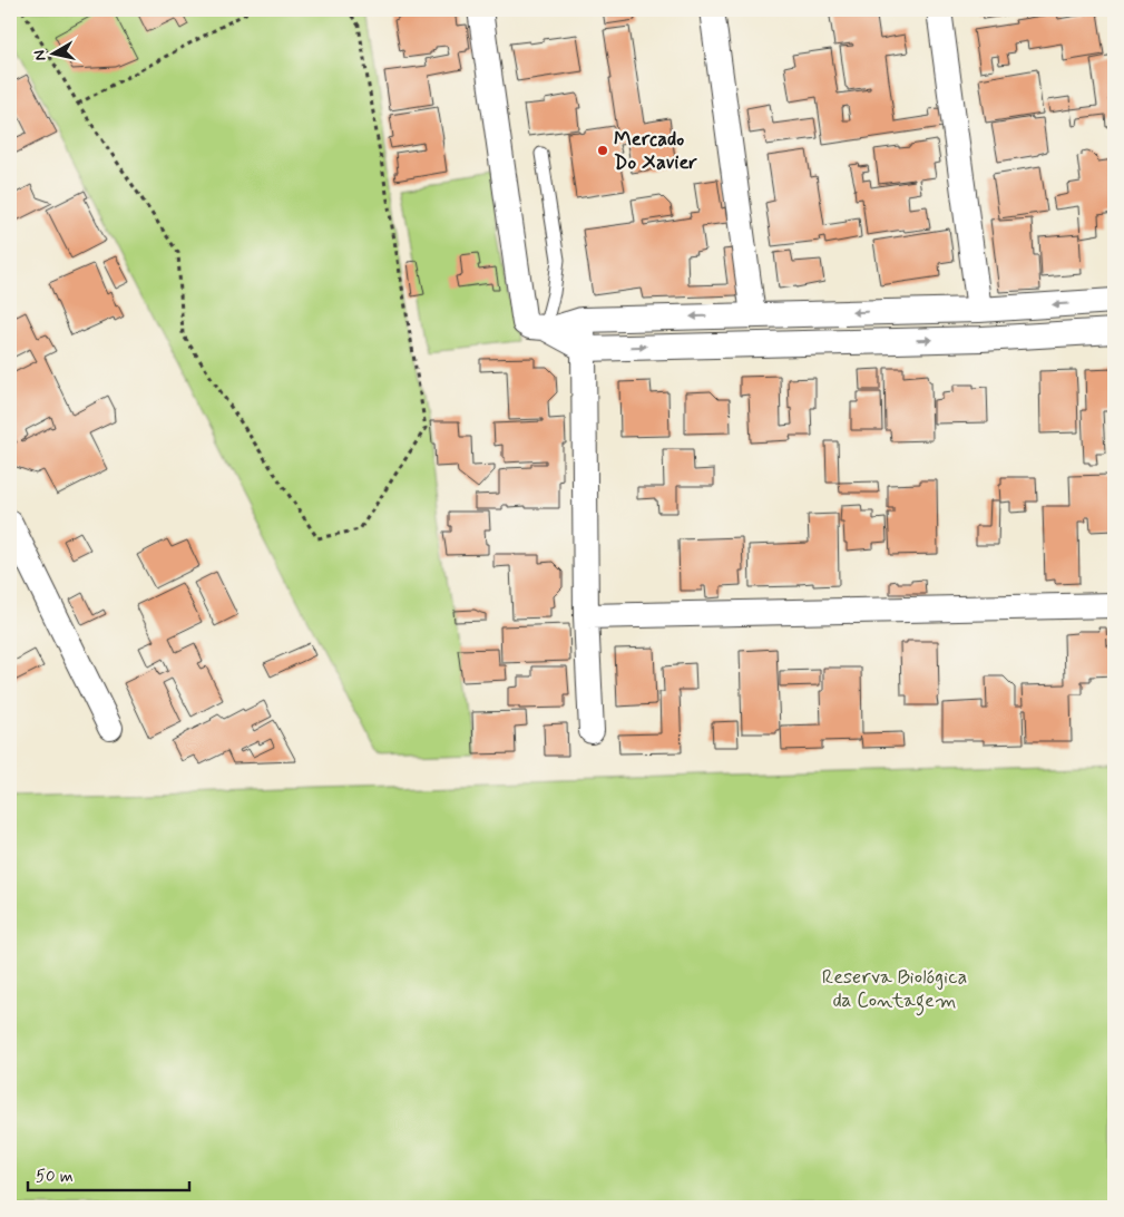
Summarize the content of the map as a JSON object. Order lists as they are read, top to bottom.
{
  "parks": ["Reserva Biológica da Contagem"],
  "places": ["Mercado Do Xavier"],
  "scale_bar": "50 m",
  "north": "left"
}
